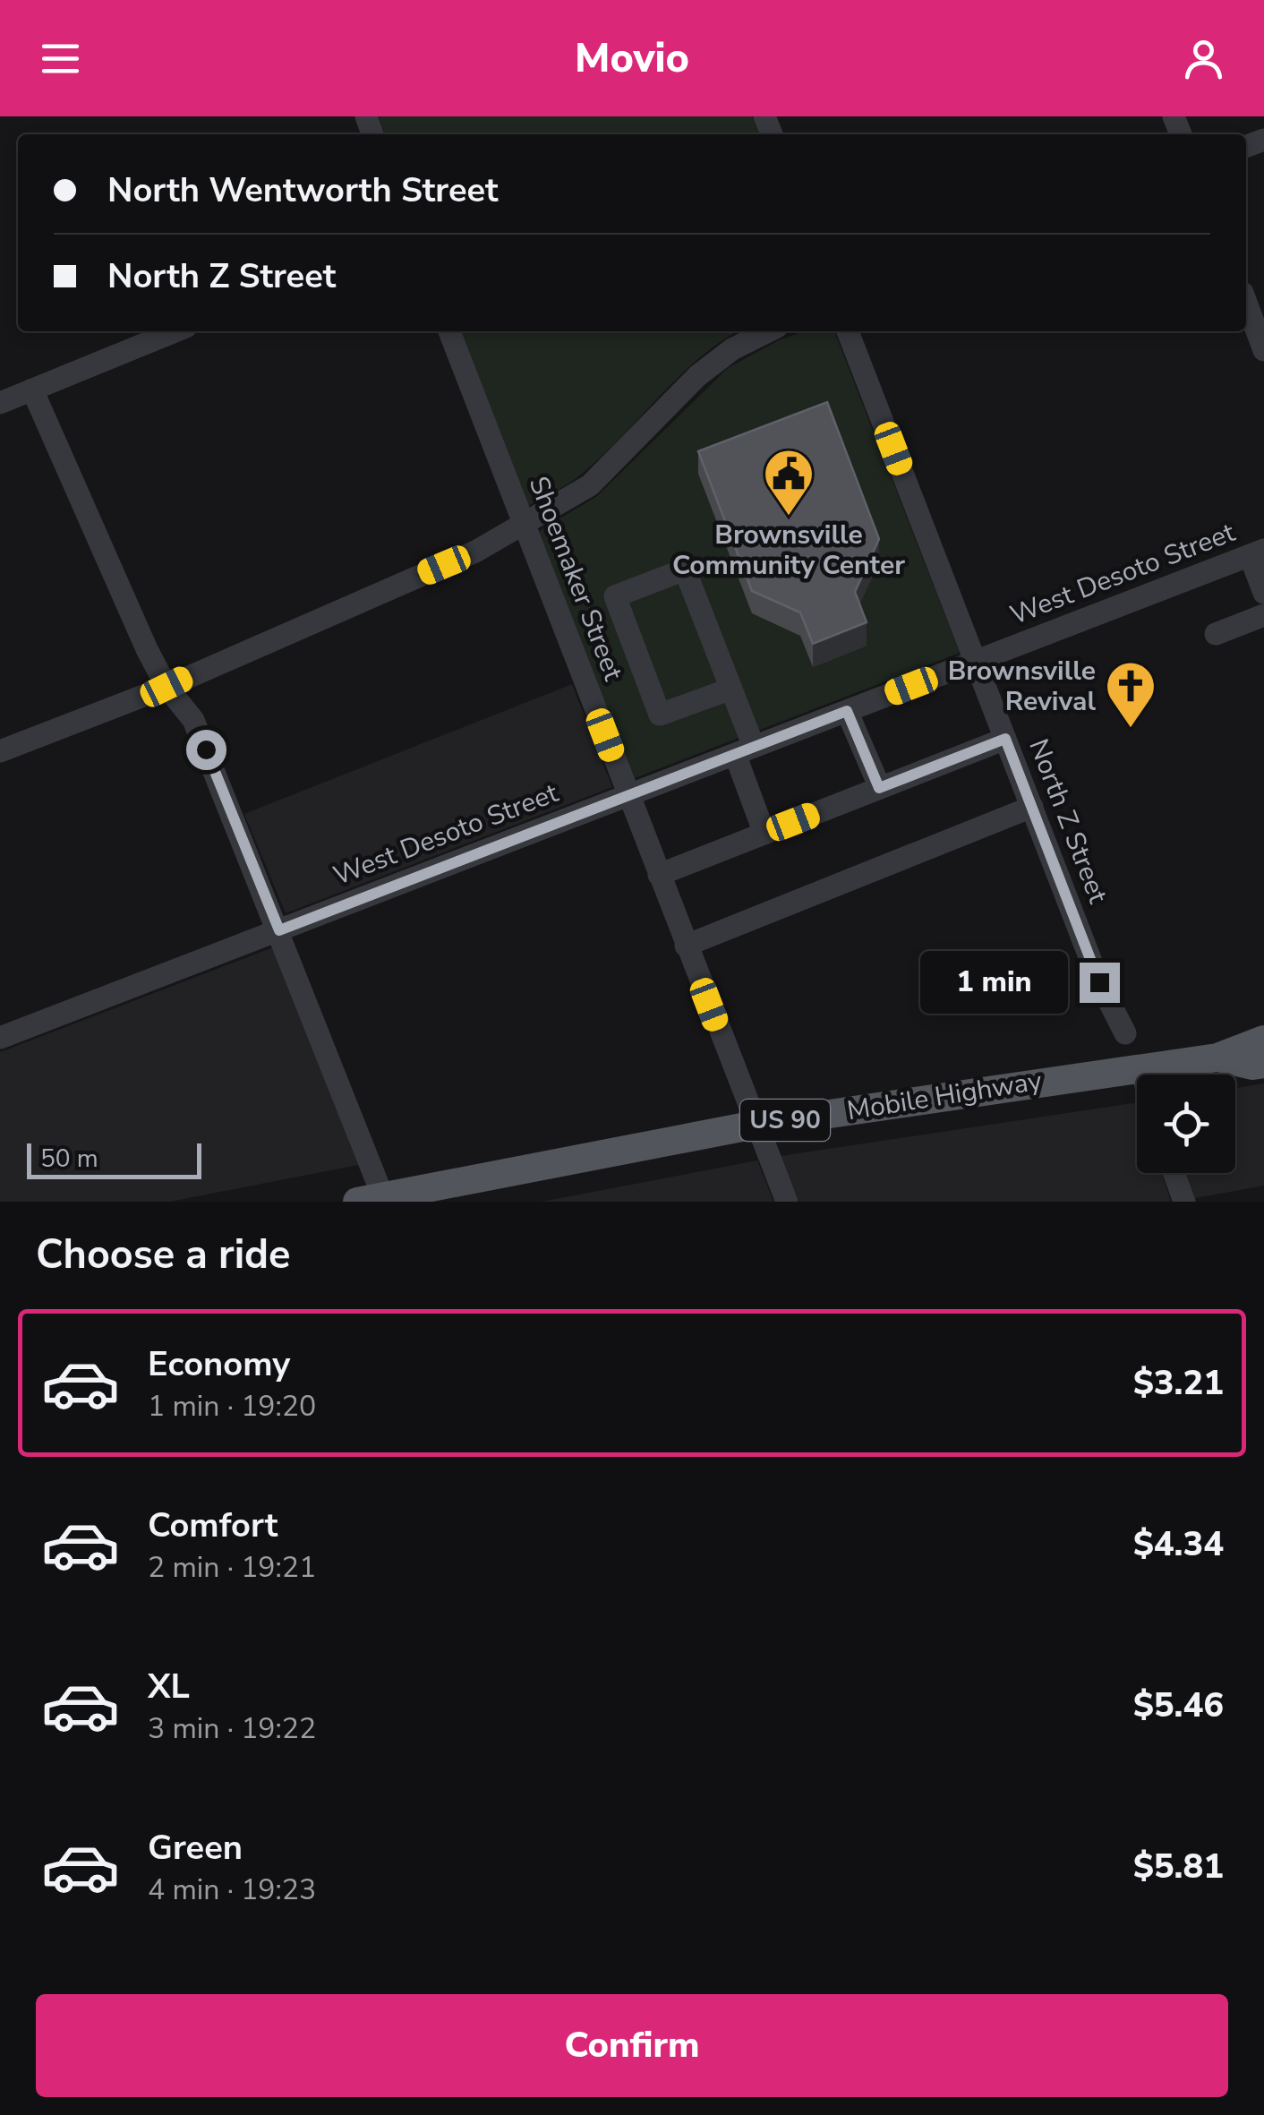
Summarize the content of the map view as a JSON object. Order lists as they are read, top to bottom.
{
  "streets": {
    "main road": ["Mobile Highway", "US 90"],
    "street": ["West Desoto Street", "Shoemaker Street", "North Z Street"]
  },
  "crossings": [
    ["West Desoto Street", "Shoemaker Street"],
    ["West Desoto Street", "North Z Street"],
    ["Shoemaker Street", "Mobile Highway"]
  ],
  "places": {
    "public building": ["Brownsville Community Center"],
    "church": ["Brownsville Revival"]
  },
  "scale_bar": "50 m",
  "page": {
    "header": "Movio",
    "banner": ["North Wentworth Street", "North Z Street"],
    "bubble": "1 min",
    "scale": "50 m",
    "heading": "Choose a ride",
    "list": [
      {
        "name": "Economy",
        "note": "1 min · 19:20",
        "value": "$3.21"
      },
      {
        "name": "Comfort",
        "note": "2 min · 19:21",
        "value": "$4.34"
      },
      {
        "name": "XL",
        "note": "3 min · 19:22",
        "value": "$5.46"
      },
      {
        "name": "Green",
        "note": "4 min · 19:23",
        "value": "$5.81"
      }
    ],
    "buttons": "Confirm"
  }
}
